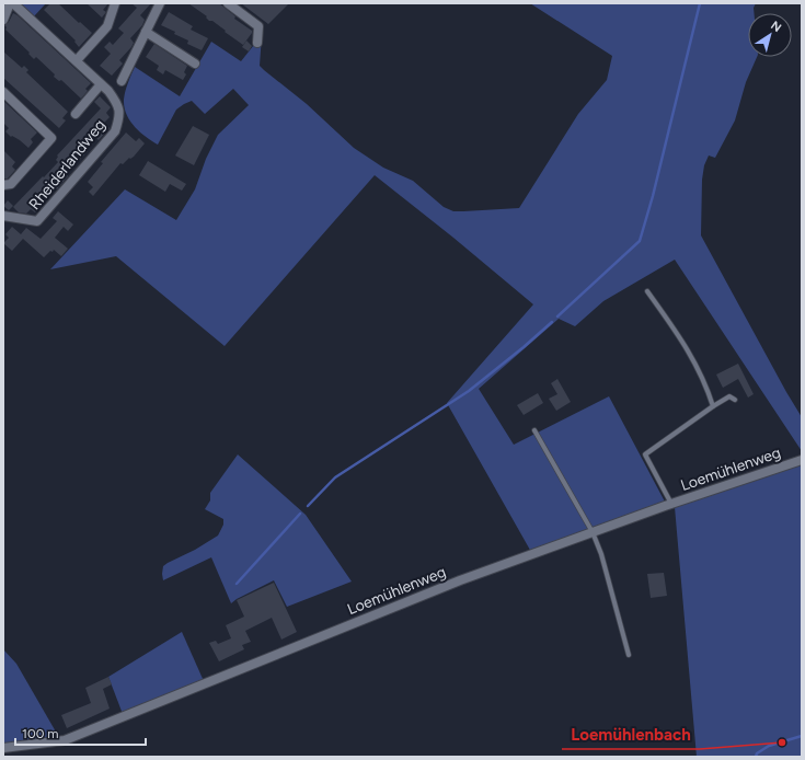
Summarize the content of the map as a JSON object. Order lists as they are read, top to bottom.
{
  "streets": {
    "street": ["Rheiderlandweg", "Loemühlenweg"]
  },
  "places": ["Loemühlenbach"],
  "scale_bar": "100 m",
  "north": "top right"
}
